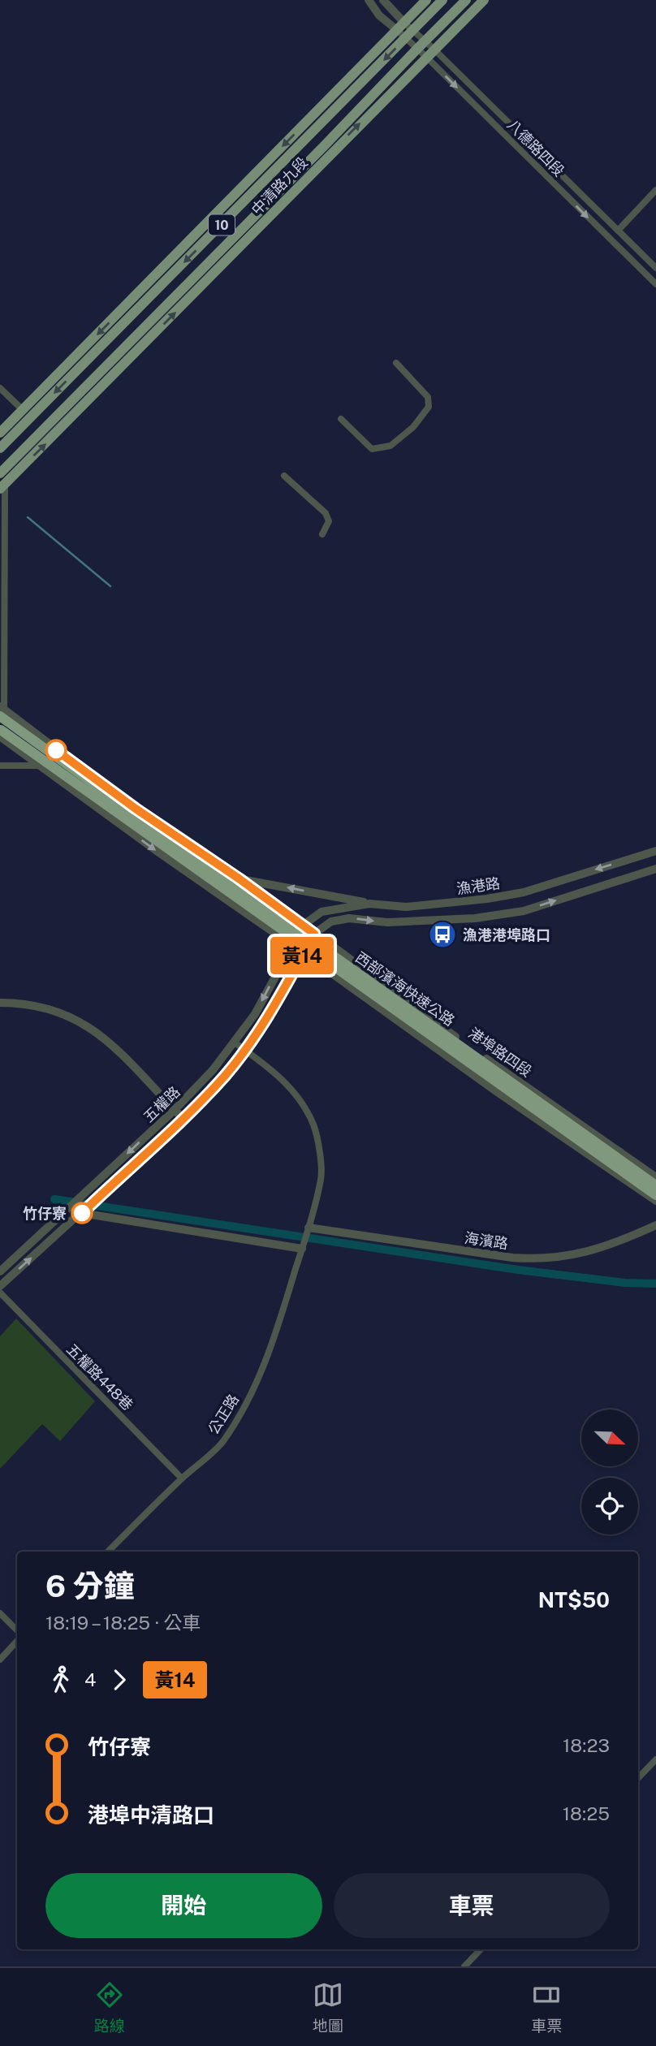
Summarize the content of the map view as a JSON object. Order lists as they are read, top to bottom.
{
  "streets": {
    "highway": ["西部濱海快速公路"],
    "main road": ["中清路九段", "10"],
    "street": [
      "八德路四段",
      "漁港路",
      "港埠路四段",
      "五權路",
      "海濱路",
      "五權路448巷",
      "公正路"
    ]
  },
  "crossings": [
    ["八德路四段", "中清路九段"],
    ["漁港路", "港埠路四段"],
    ["漁港路", "五權路"],
    ["西部濱海快速公路", "港埠路四段"],
    ["港埠路四段", "五權路"],
    ["海濱路", "公正路"],
    ["五權路448巷", "公正路"]
  ],
  "places": {
    "bus stop": ["漁港港埠路口"],
    "other": ["竹仔寮"]
  },
  "lines": ["bus line 黃14"],
  "north": "bottom right",
  "page": {
    "on_map": "黃14",
    "heading": ["6 分鐘", "18:19 – 18:25 · 公車", "NT$50"],
    "legs": ["4", "黃14"],
    "list": [
      {
        "name": "竹仔寮",
        "value": "18:23"
      },
      {
        "name": "港埠中清路口",
        "value": "18:25"
      }
    ],
    "buttons": ["開始", "車票"],
    "tabs": ["路線", "地圖", "車票"]
  }
}
